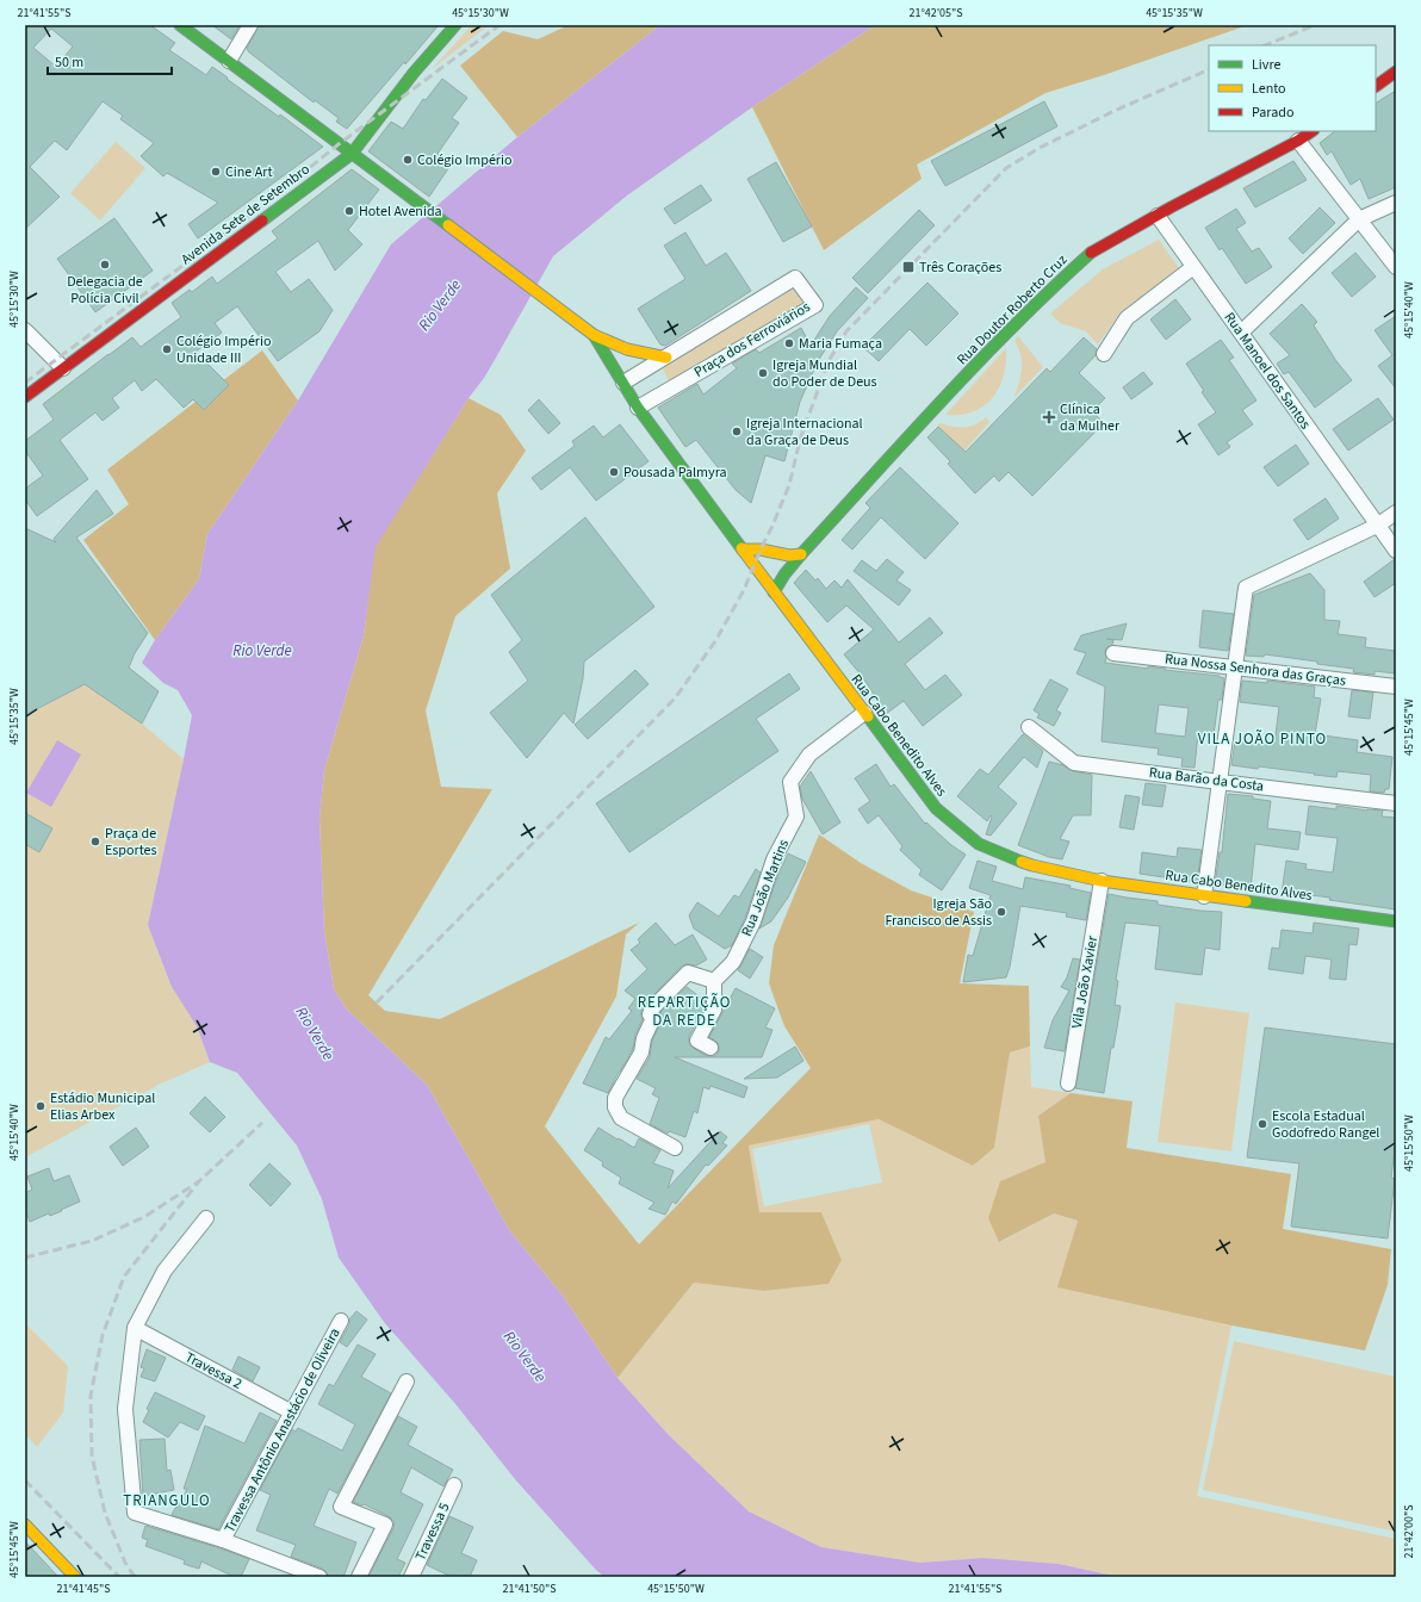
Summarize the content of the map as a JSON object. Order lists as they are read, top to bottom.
{
  "streets": {
    "main road": ["Avenida Sete de Setembro", "Rua Doutor Roberto Cruz", "Rua Cabo Benedito Alves"],
    "street": [
      "Praça dos Ferroviários",
      "Rua Manoel dos Santos",
      "Rua Nossa Senhora das Graças",
      "Rua Barão da Costa",
      "Rua João Martins",
      "Vila João Xavier",
      "Travessa 2",
      "Travessa Antônio Anastácio de Oliveira",
      "Travessa 5"
    ]
  },
  "crossings": [
    ["Rua Doutor Roberto Cruz", "Rua Manoel dos Santos"],
    ["Rua Doutor Roberto Cruz", "Rua Cabo Benedito Alves"],
    ["Praça dos Ferroviários", "Rua Cabo Benedito Alves"],
    ["Rua Cabo Benedito Alves", "Rua João Martins"],
    ["Rua Cabo Benedito Alves", "Vila João Xavier"],
    ["Travessa 2", "Travessa Antônio Anastácio de Oliveira"]
  ],
  "districts": ["VILA JOÃO PINTO", "REPARTIÇÃO DA REDE", "TRIANGULO"],
  "water": ["Rio Verde"],
  "places": {
    "other": [
      "Colégio Império",
      "Cine Art",
      "Hotel Avenida",
      "Delegacia de Polícia Civil",
      "Maria Fumaça",
      "Colégio Império Unidade III",
      "Igreja Mundial do Poder de Deus",
      "Igreja Internacional da Graça de Deus",
      "Pousada Palmyra",
      "Praça de Esportes",
      "Igreja São Francisco de Assis",
      "Estádio Municipal Elias Arbex",
      "Escola Estadual Godofredo Rangel"
    ],
    "transit": ["Três Corações"],
    "health": ["Clínica da Mulher"]
  },
  "legend": ["Livre", "Lento", "Parado"],
  "scale_bar": "50 m",
  "coordinates": [
    "21°41'55\"S",
    "45°15'30\"W",
    "21°42'05\"S",
    "45°15'35\"W",
    "45°15'40\"W",
    "45°15'45\"W",
    "45°15'50\"W",
    "21°42'00\"S",
    "21°41'45\"S",
    "21°41'50\"S"
  ]
}
